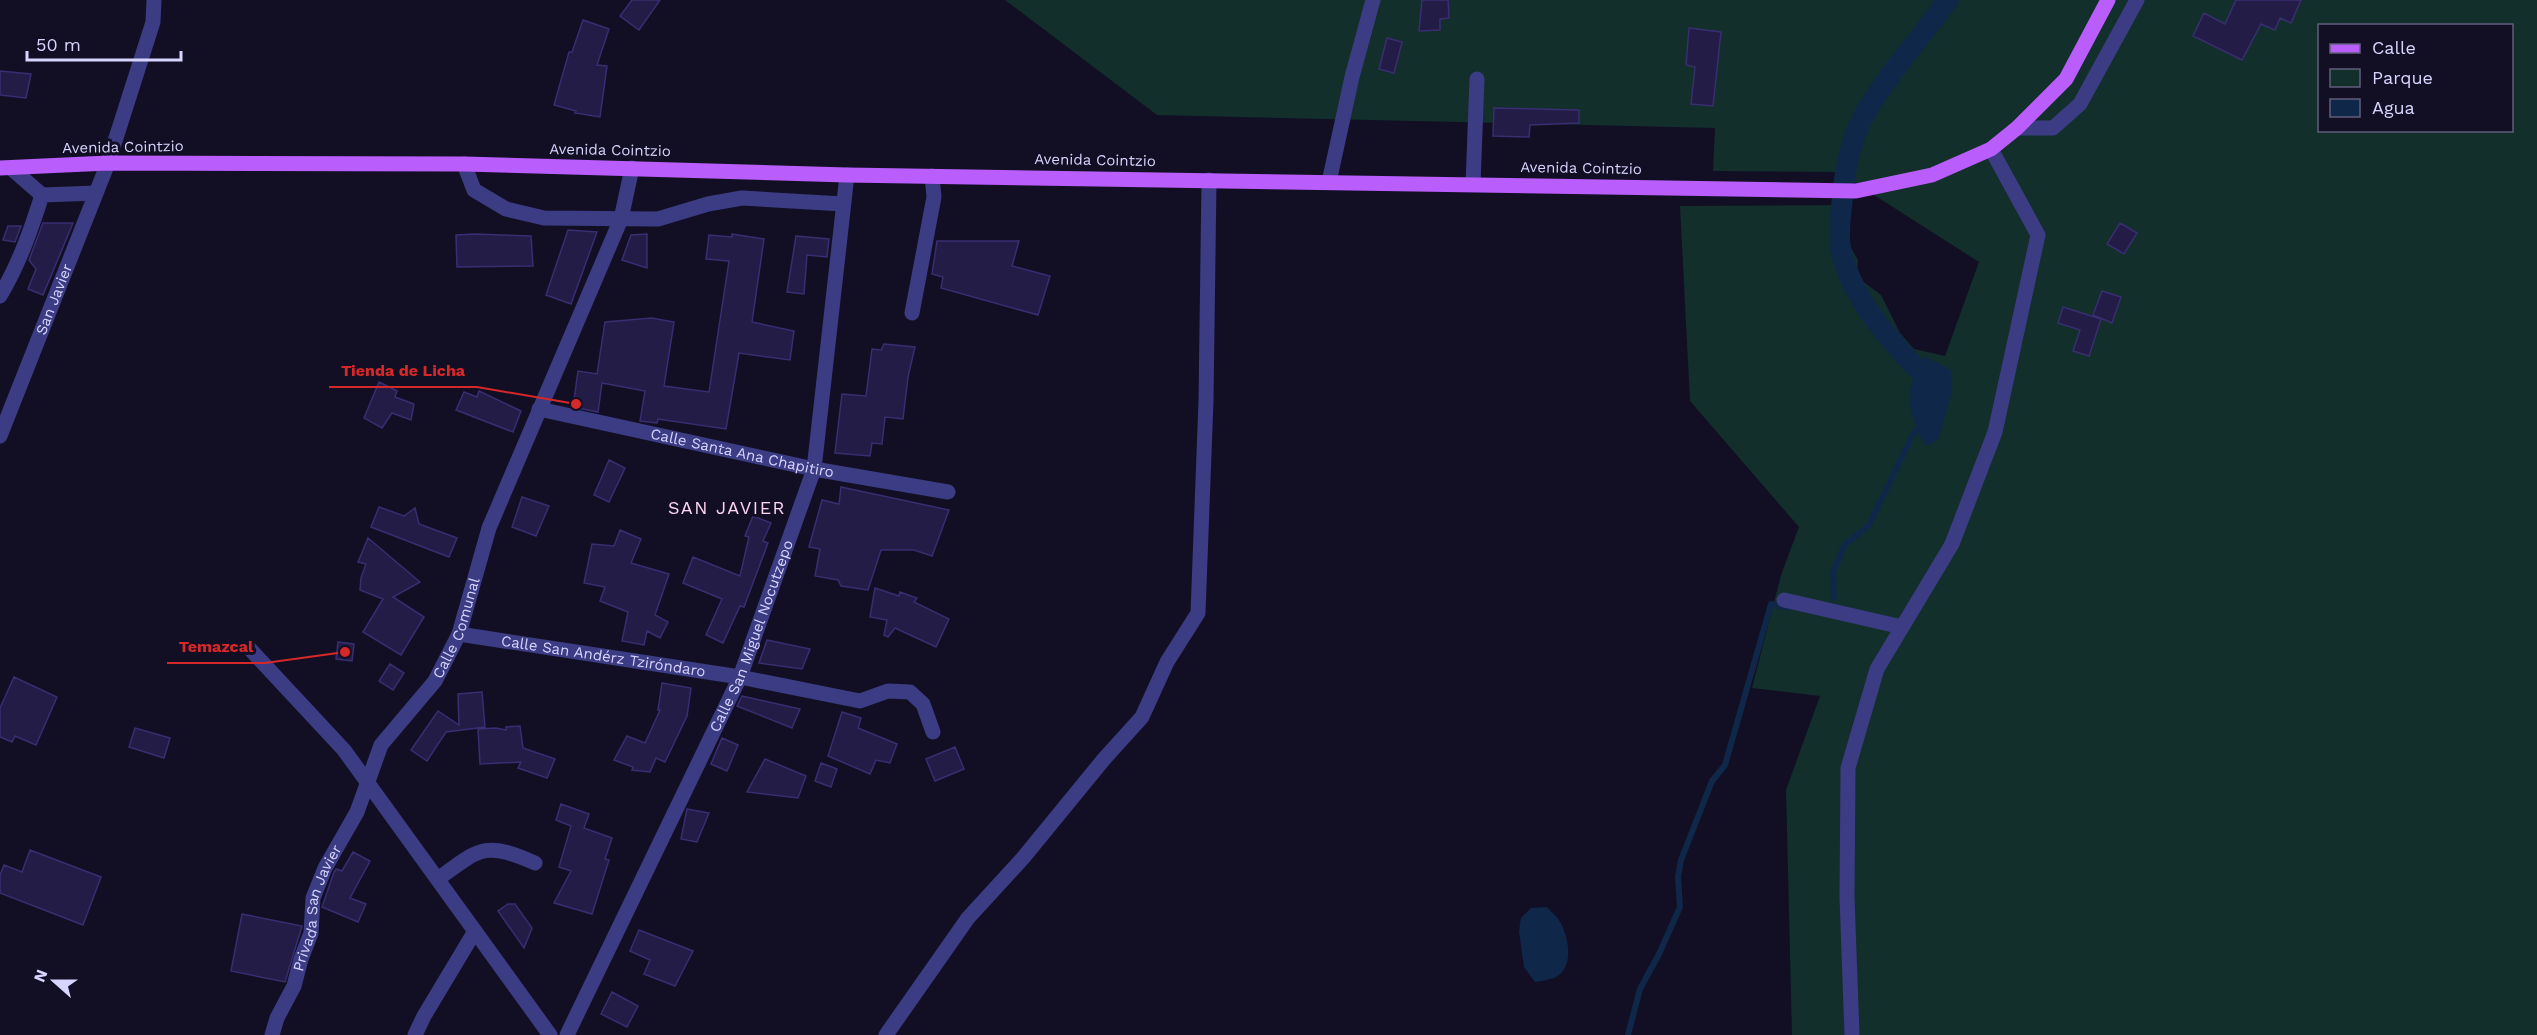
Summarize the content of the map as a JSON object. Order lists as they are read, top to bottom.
{
  "streets": {
    "main road": ["Avenida Cointzio"],
    "street": [
      "San Javier",
      "Calle Santa Ana Chapitiro",
      "Calle Comunal",
      "Calle San Miguel Nocutzepo",
      "Calle San Andérz Tziróndaro",
      "Privada San Javier"
    ]
  },
  "crossings": [
    ["Avenida Cointzio", "San Javier"],
    ["Avenida Cointzio", "Calle Comunal"],
    ["Avenida Cointzio", "Calle San Miguel Nocutzepo"],
    ["Calle Santa Ana Chapitiro", "Calle Comunal"],
    ["Calle Santa Ana Chapitiro", "Calle San Miguel Nocutzepo"],
    ["Calle Comunal", "Calle San Andérz Tziróndaro"],
    ["Calle Comunal", "Privada San Javier"],
    ["Calle San Miguel Nocutzepo", "Calle San Andérz Tziróndaro"]
  ],
  "districts": ["SAN JAVIER"],
  "places": ["Tienda de Licha", "Temazcal"],
  "legend": ["Calle", "Parque", "Agua"],
  "scale_bar": "50 m",
  "north": "left"
}
